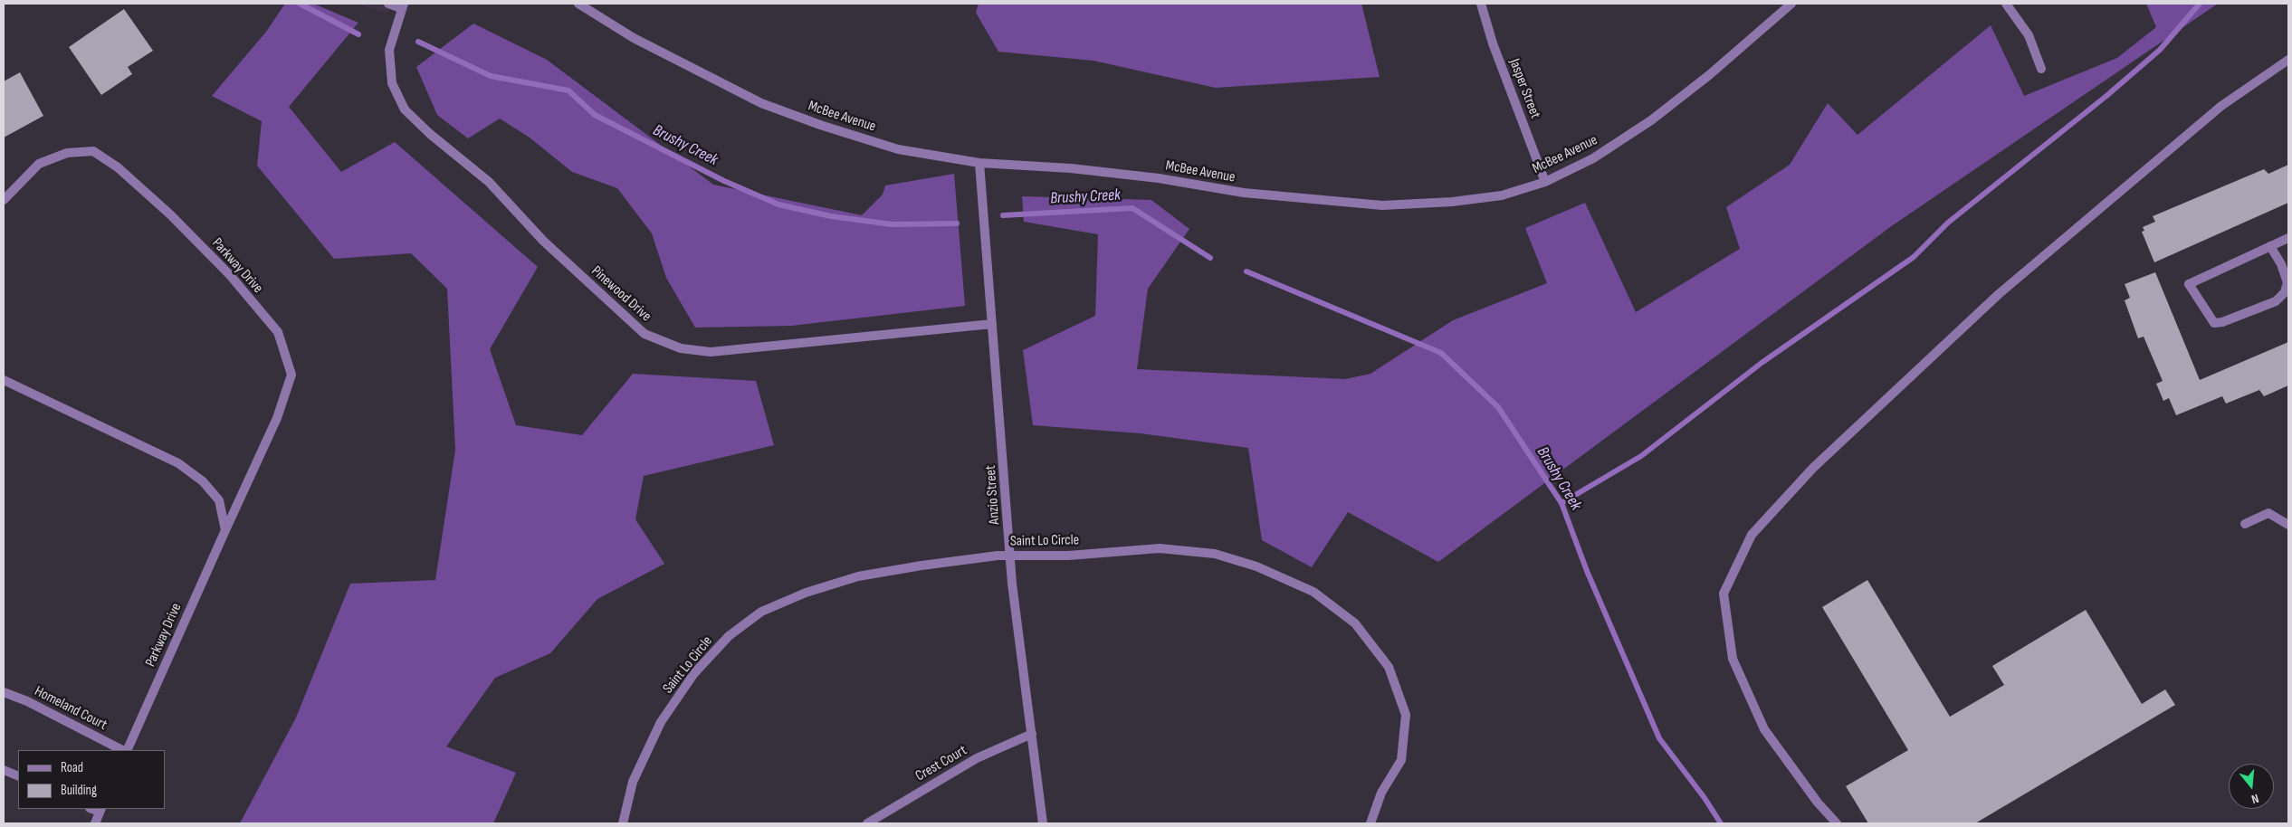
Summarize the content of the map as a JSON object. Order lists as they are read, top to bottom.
{
  "streets": {
    "street": [
      "Jasper Street",
      "McBee Avenue",
      "Parkway Drive",
      "Pinewood Drive",
      "Anzio Street",
      "Saint Lo Circle",
      "Homeland Court",
      "Crest Court"
    ]
  },
  "crossings": [
    ["Jasper Street", "McBee Avenue"],
    ["McBee Avenue", "Anzio Street"],
    ["Pinewood Drive", "Anzio Street"],
    ["Anzio Street", "Saint Lo Circle"],
    ["Anzio Street", "Crest Court"]
  ],
  "water": ["Brushy Creek"],
  "legend": ["Road", "Building"],
  "north": "bottom"
}
